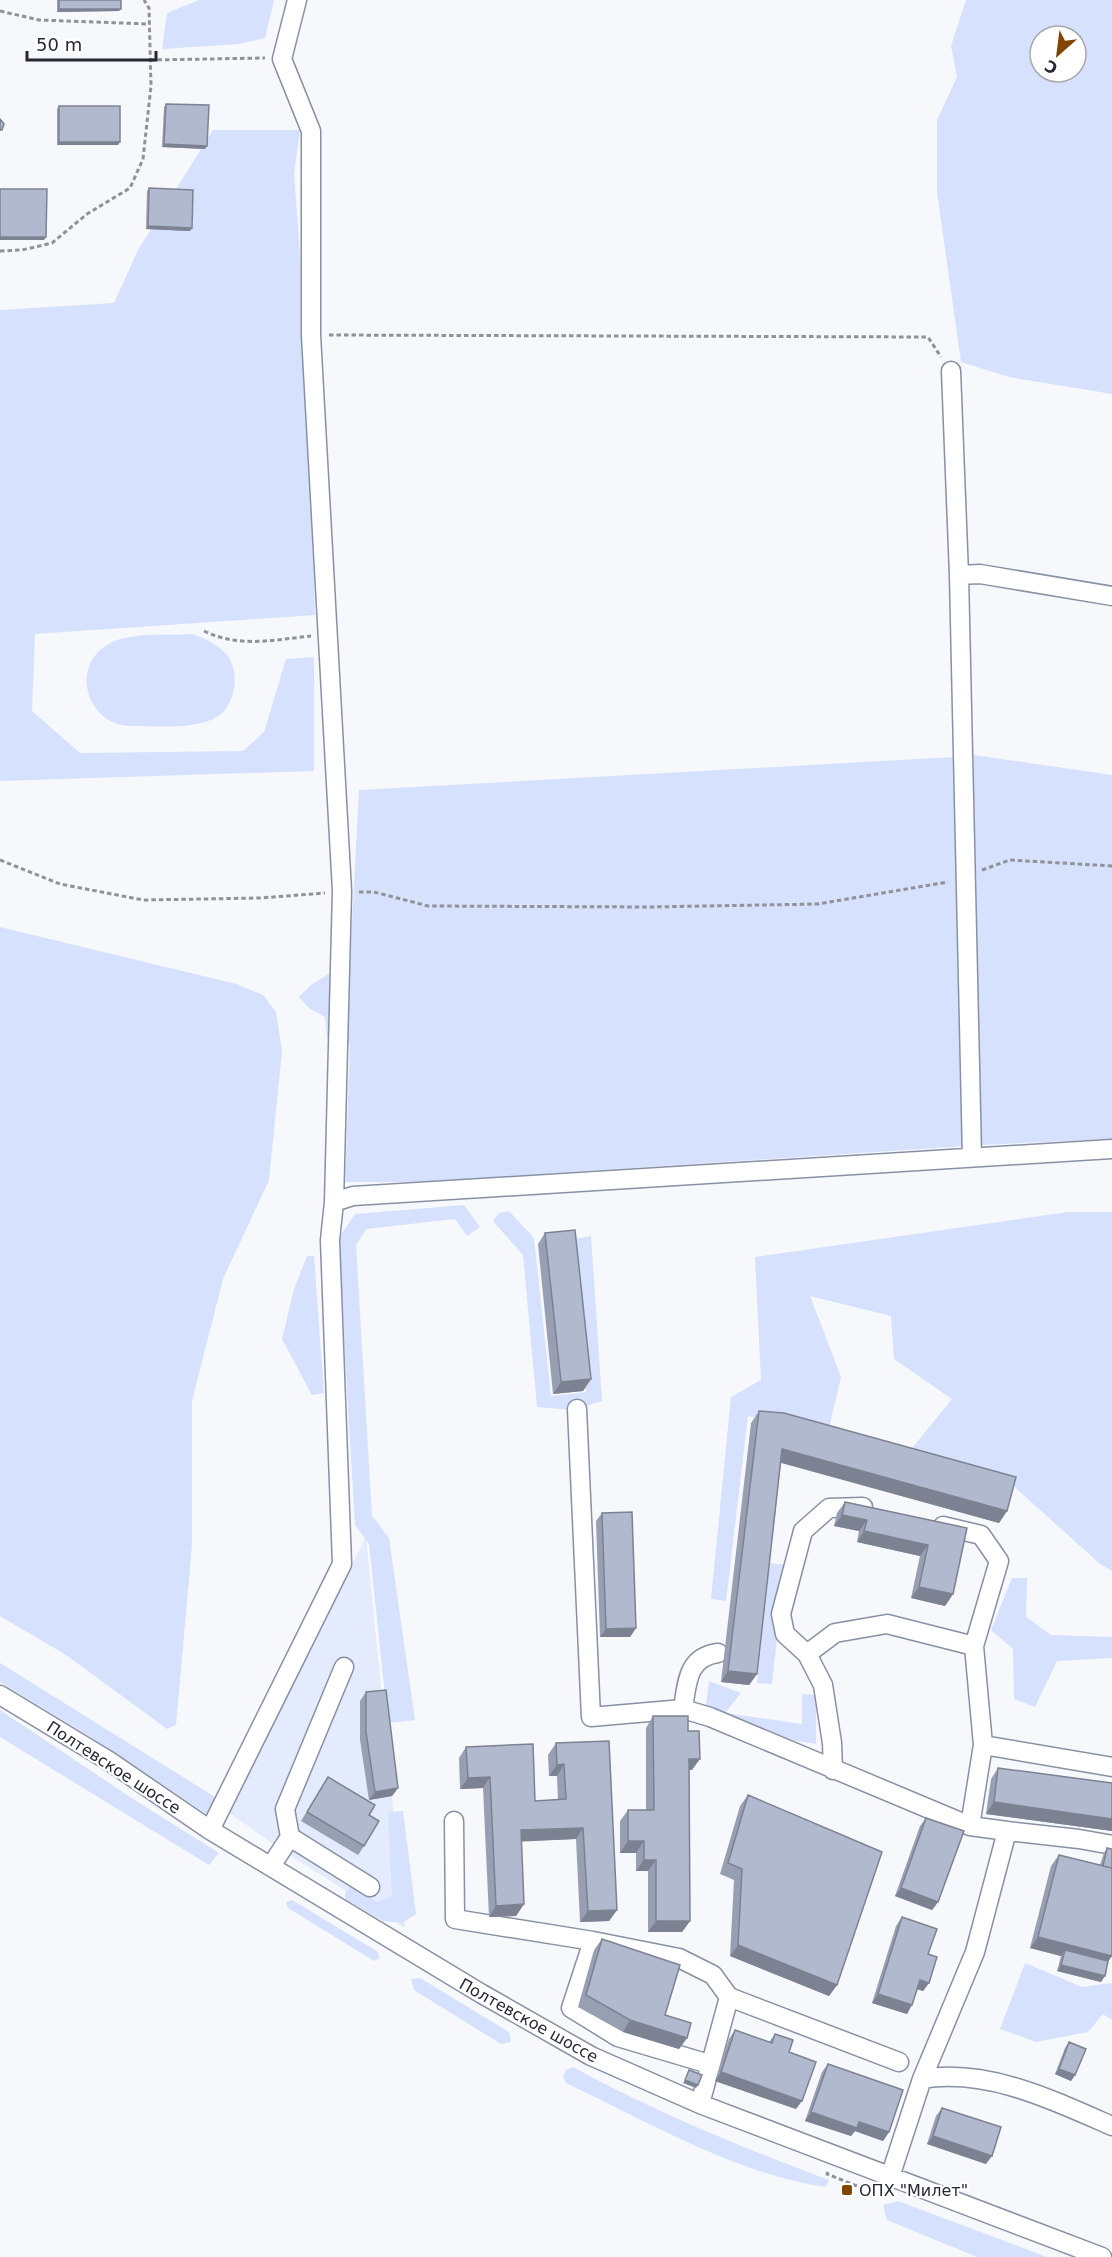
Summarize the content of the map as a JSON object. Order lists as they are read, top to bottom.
{
  "streets": {
    "street": ["Полтевское шоссе"]
  },
  "places": {
    "transit": ["ОПХ \"Милет\""]
  },
  "scale_bar": "50 m",
  "north": "bottom left"
}
